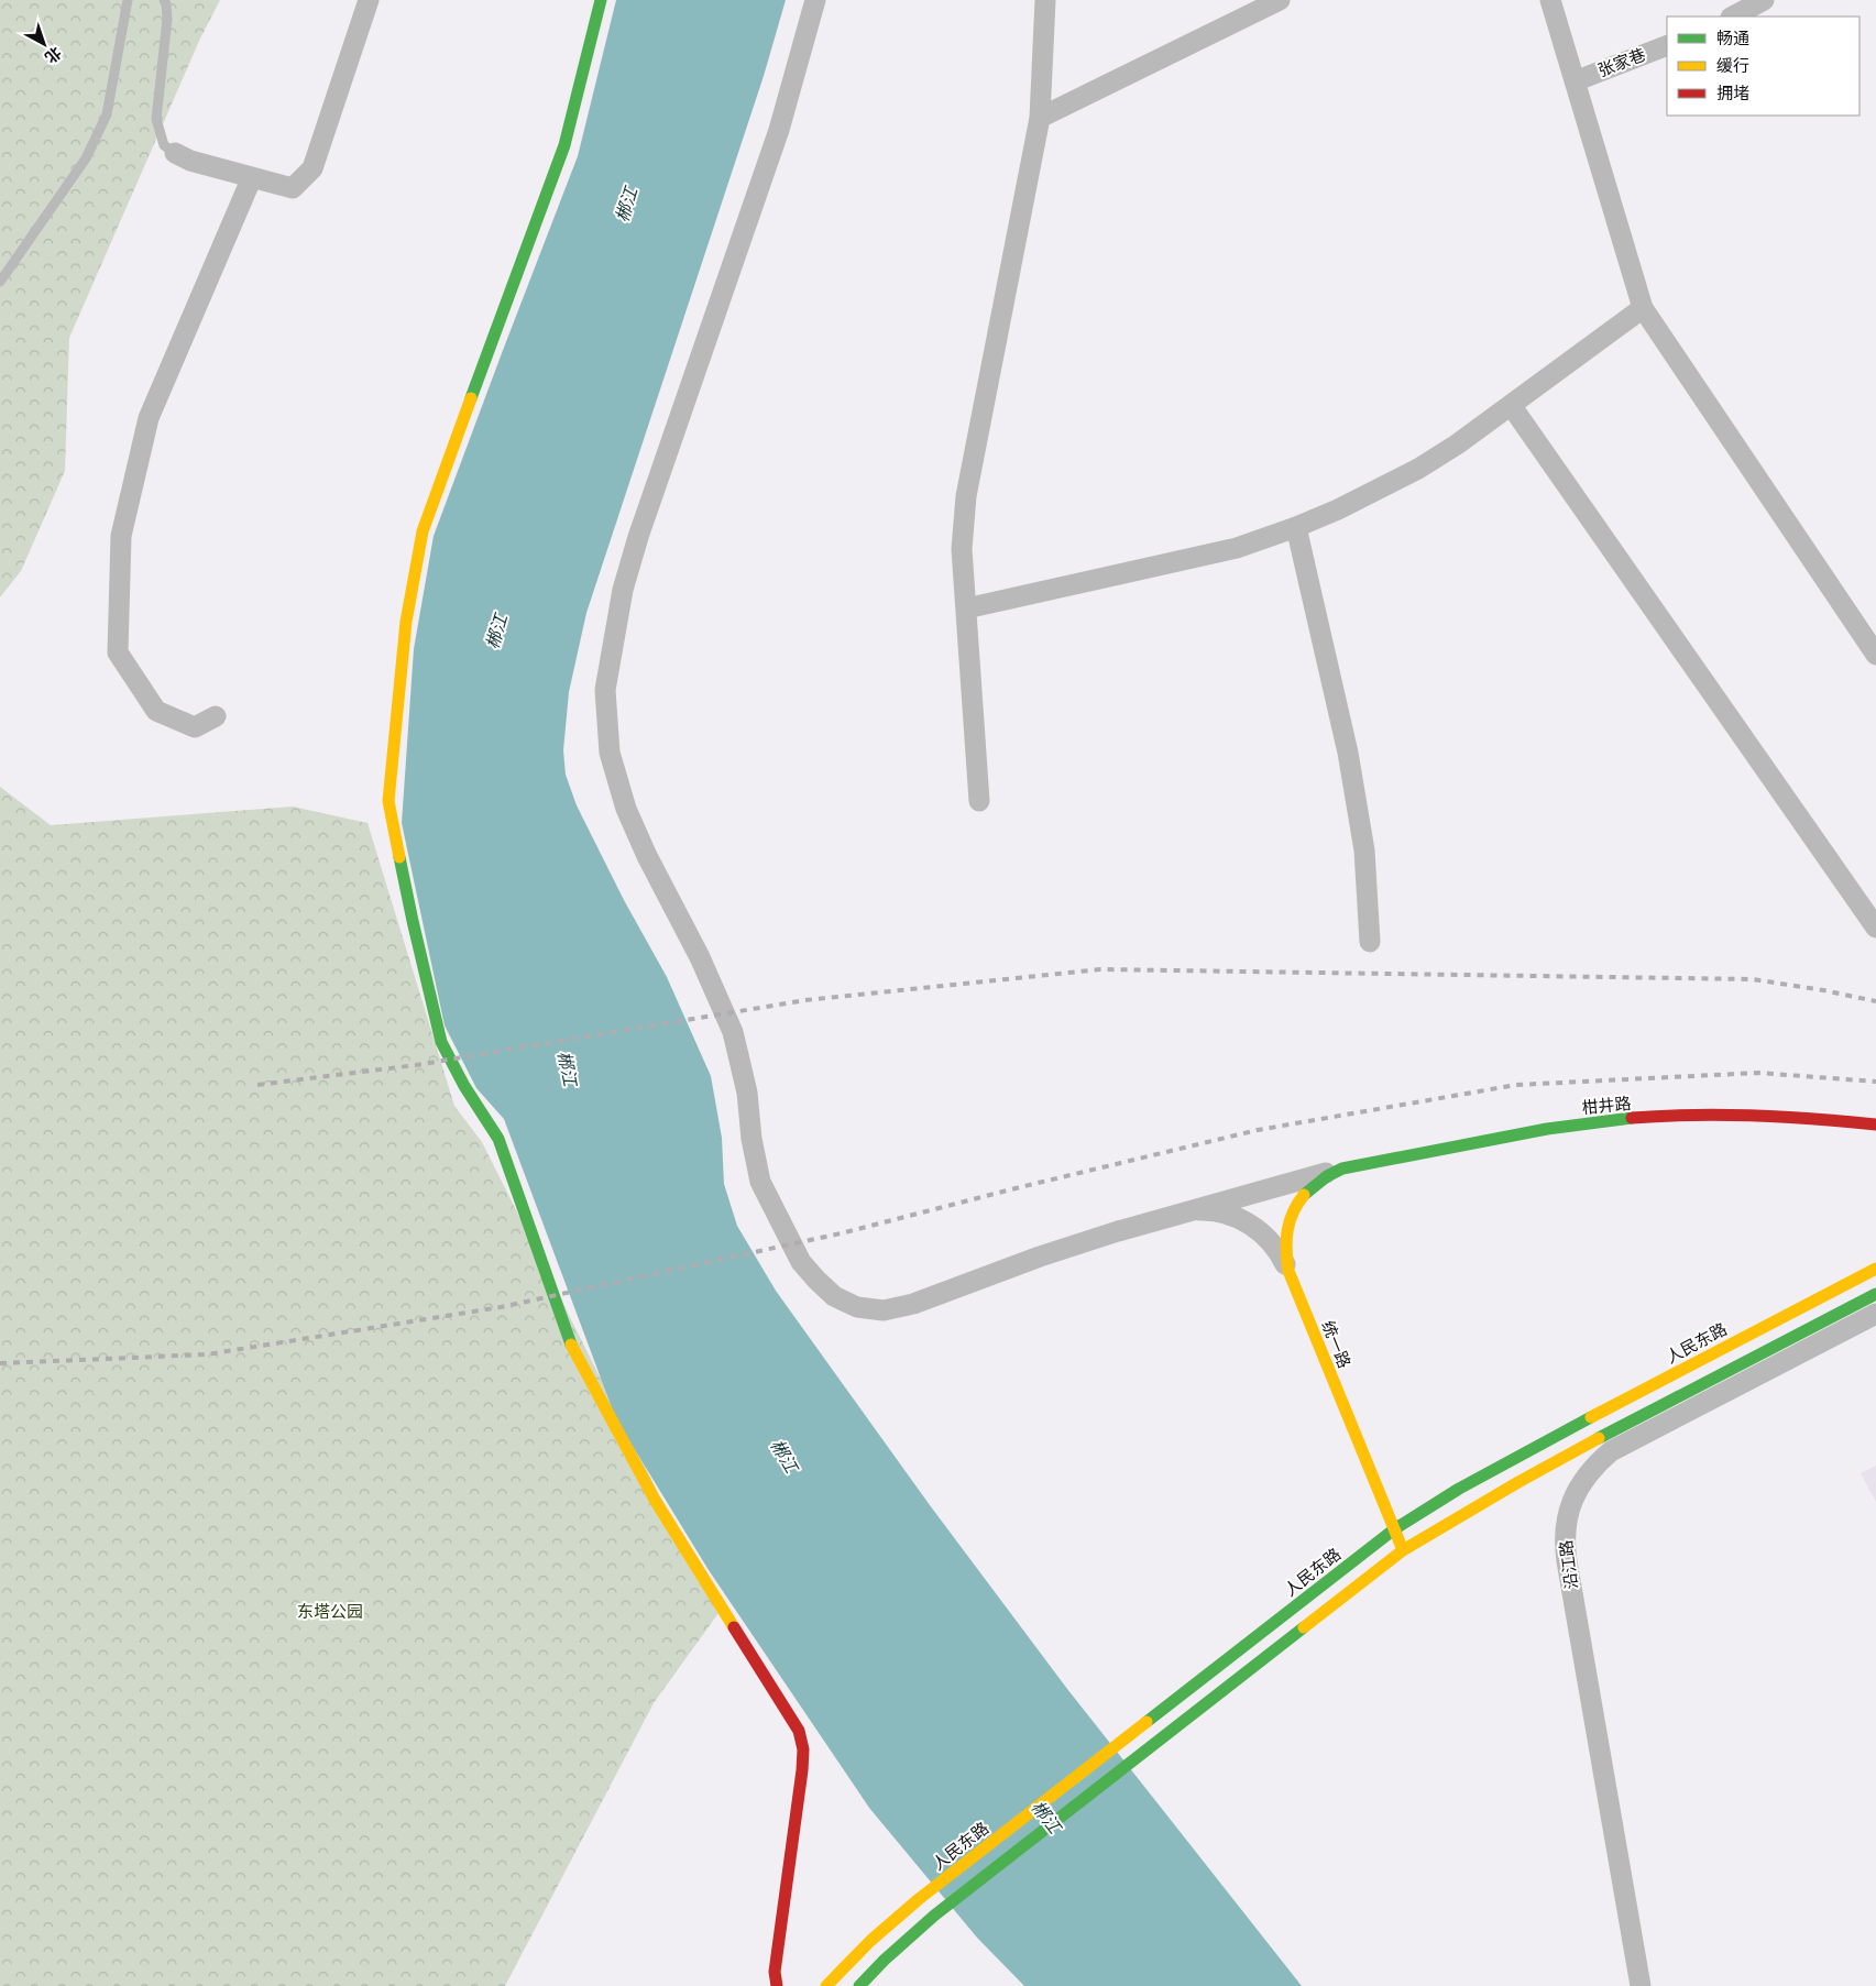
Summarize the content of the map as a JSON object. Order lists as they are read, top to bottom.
{
  "streets": {
    "street": [
      "张家巷",
      "柑井路",
      "人民东路",
      "统一路",
      "沿江路"
    ]
  },
  "crossings": [
    ["柑井路", "统一路"],
    ["人民东路", "统一路"]
  ],
  "water": ["郴江"],
  "parks": ["东塔公园"],
  "legend": ["畅通", "缓行", "拥堵"],
  "north": "bottom right"
}
